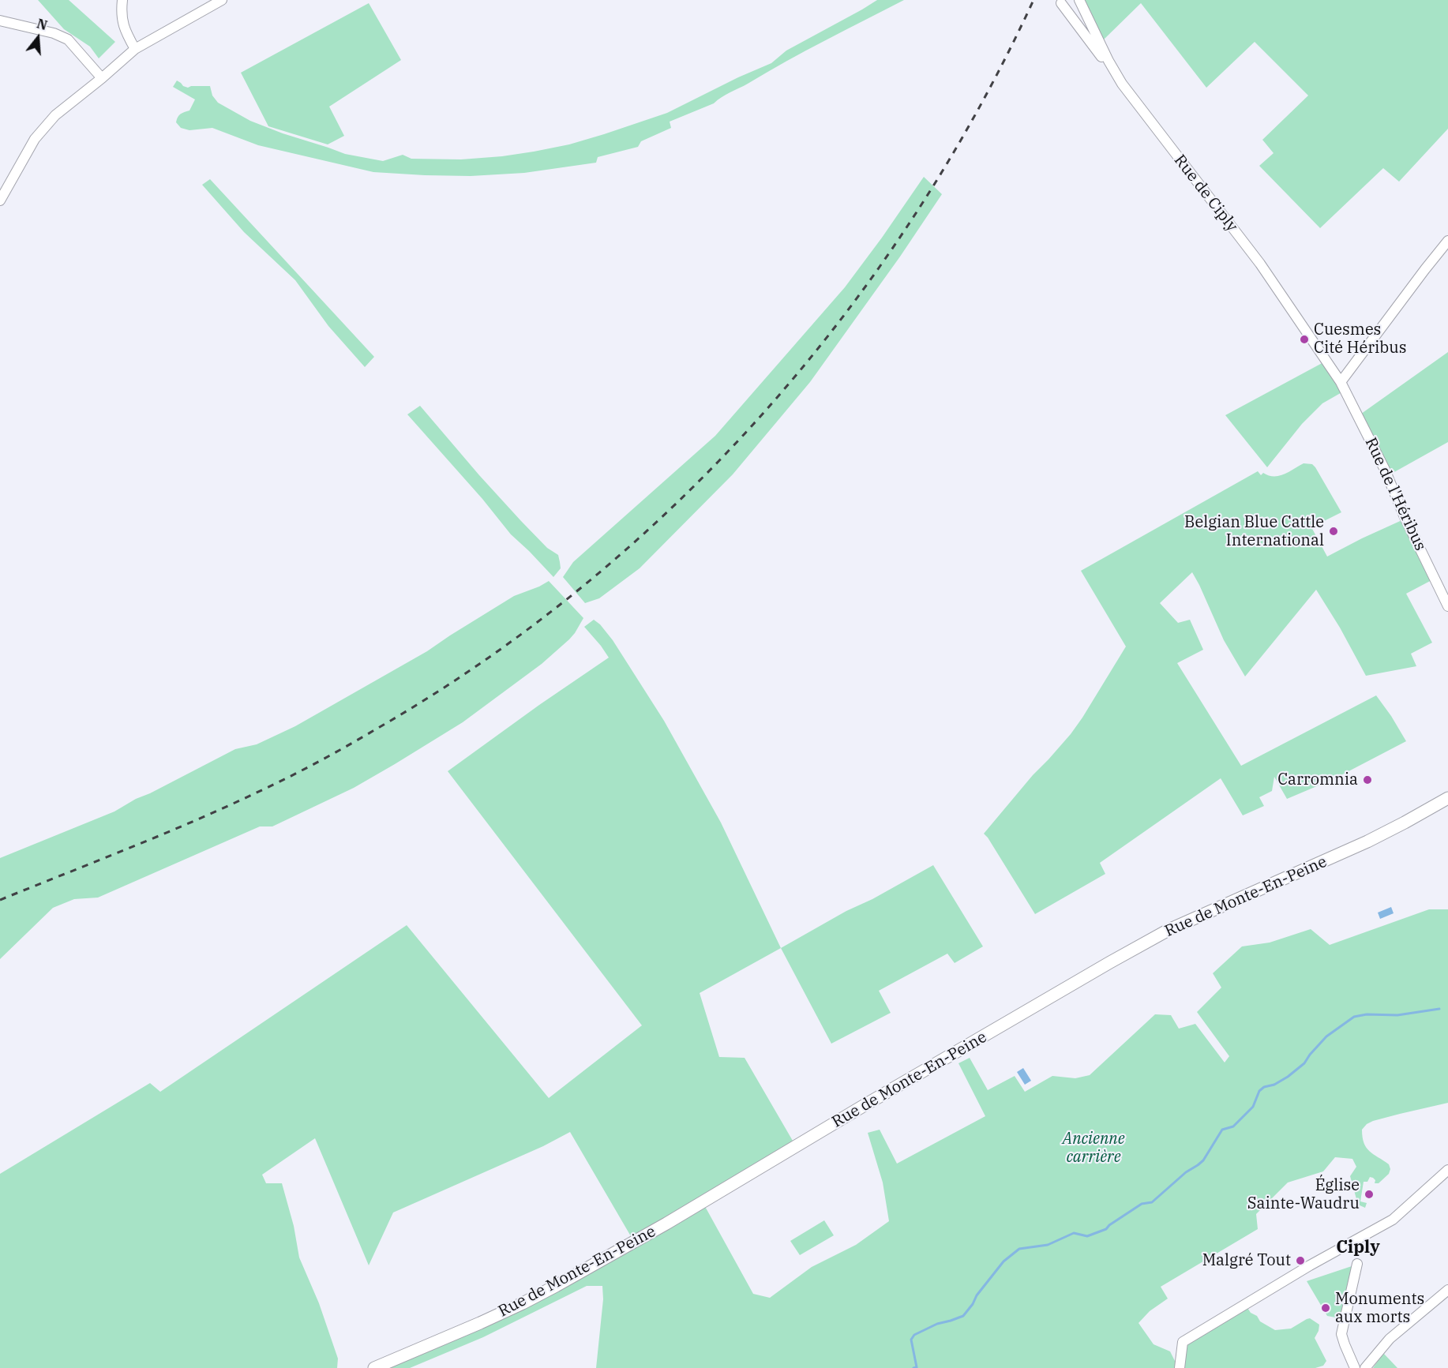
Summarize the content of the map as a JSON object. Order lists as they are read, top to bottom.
{
  "streets": {
    "main road": ["Rue de Monte-En-Peine"],
    "street": ["Rue de Ciply", "Rue de l'Héribus"]
  },
  "crossings": [
    ["Rue de Ciply", "Rue de l'Héribus"]
  ],
  "districts": ["Ciply"],
  "parks": ["Ancienne carrière"],
  "places": [
    "Cuesmes Cité Héribus",
    "Belgian Blue Cattle International",
    "Carromnia",
    "Église Sainte-Waudru",
    "Malgré Tout",
    "Monuments aux morts"
  ],
  "north": "top"
}
